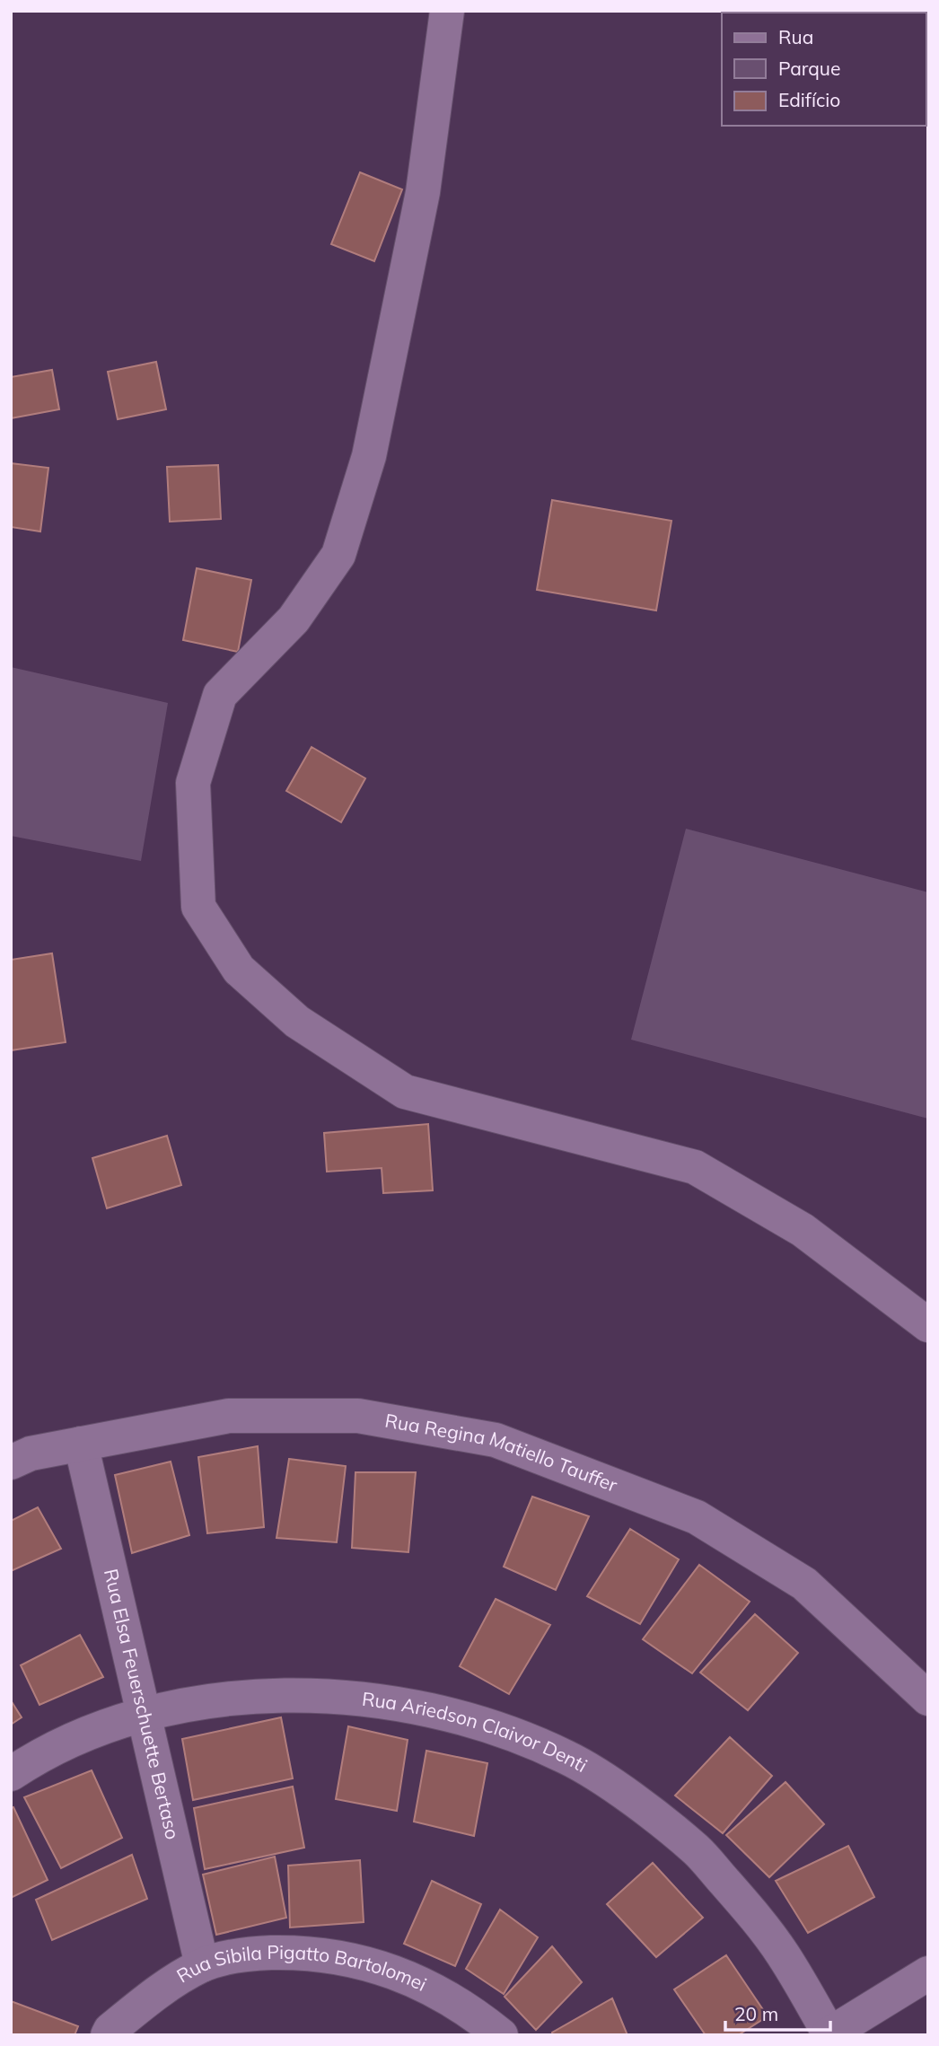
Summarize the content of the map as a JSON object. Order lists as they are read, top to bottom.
{
  "streets": {
    "street": [
      "Rua Regina Matiello Tauffer",
      "Rua Elsa Feuerschuette Bertaso",
      "Rua Ariedson Claivor Denti",
      "Rua Sibila Pigatto Bartolomei"
    ]
  },
  "crossings": [
    ["Rua Regina Matiello Tauffer", "Rua Elsa Feuerschuette Bertaso"],
    ["Rua Elsa Feuerschuette Bertaso", "Rua Ariedson Claivor Denti"],
    ["Rua Elsa Feuerschuette Bertaso", "Rua Sibila Pigatto Bartolomei"]
  ],
  "legend": ["Rua", "Parque", "Edifício"],
  "scale_bar": "20 m"
}
